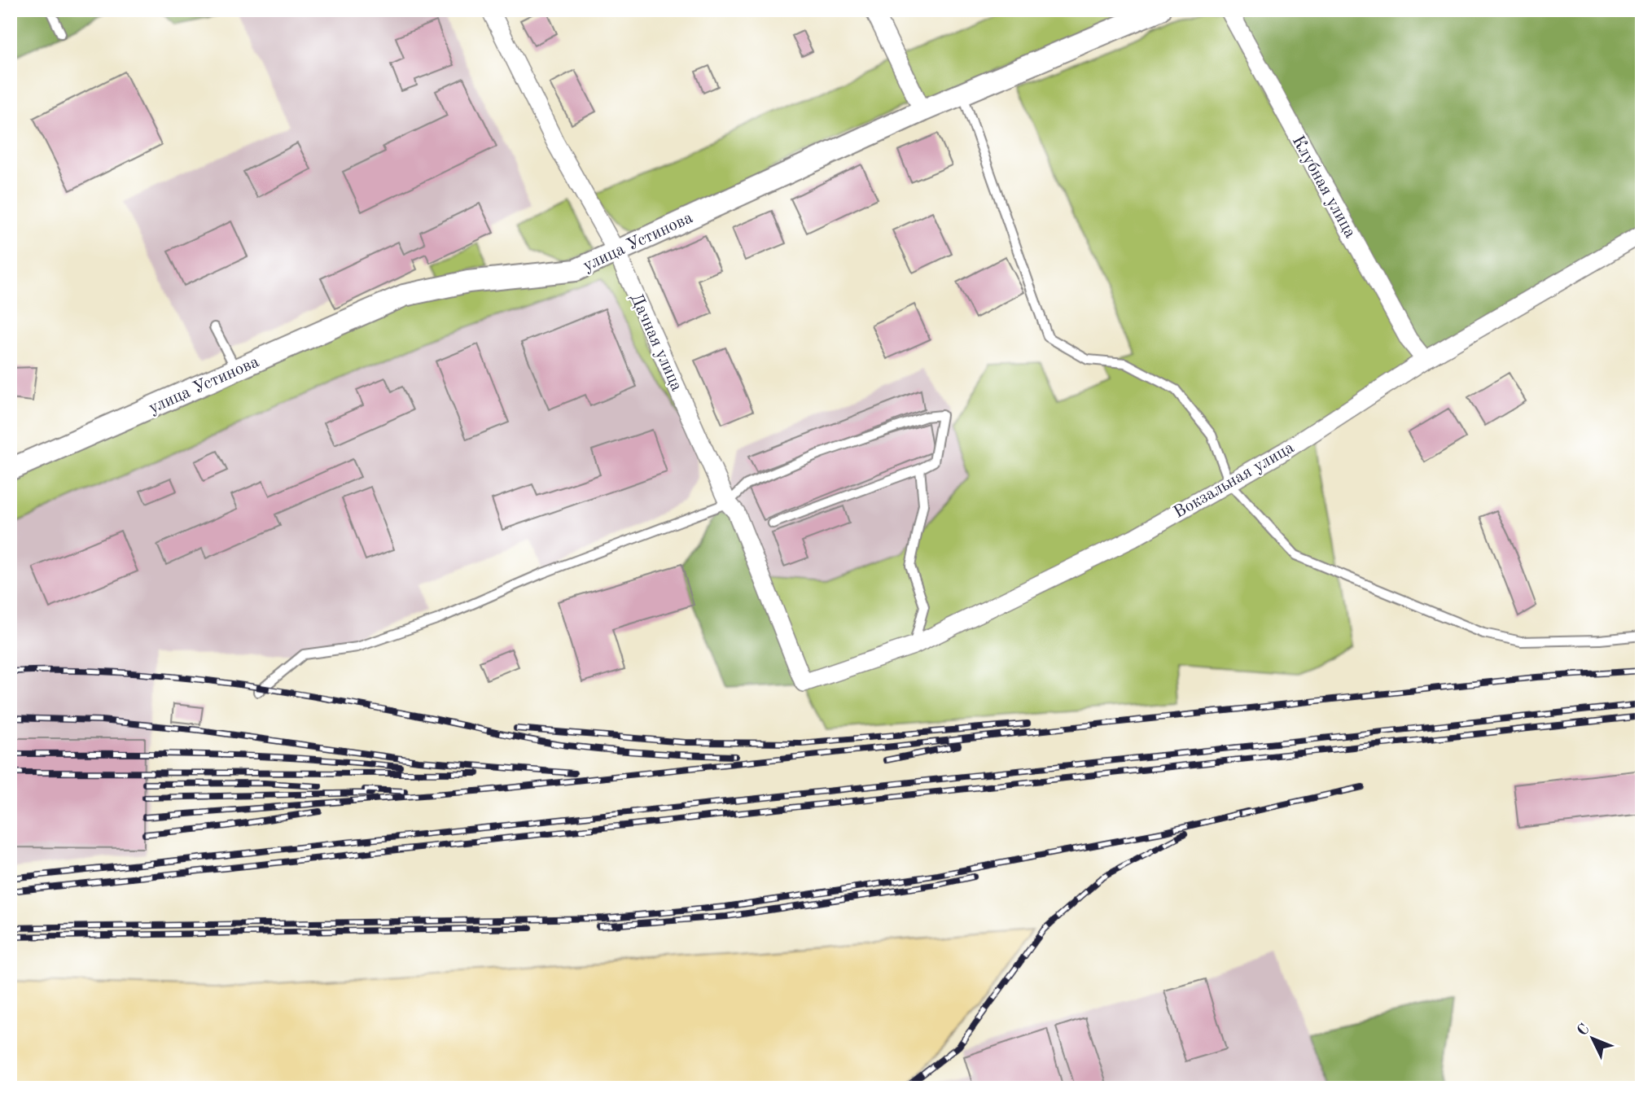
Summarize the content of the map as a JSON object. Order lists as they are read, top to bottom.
{
  "streets": {
    "street": [
      "Клубная улица",
      "улица Устинова",
      "Дачная улица",
      "Вокзальная улица"
    ]
  },
  "crossings": [
    ["Клубная улица", "Вокзальная улица"],
    ["улица Устинова", "Дачная улица"],
    ["Дачная улица", "Вокзальная улица"]
  ],
  "north": "top left"
}
